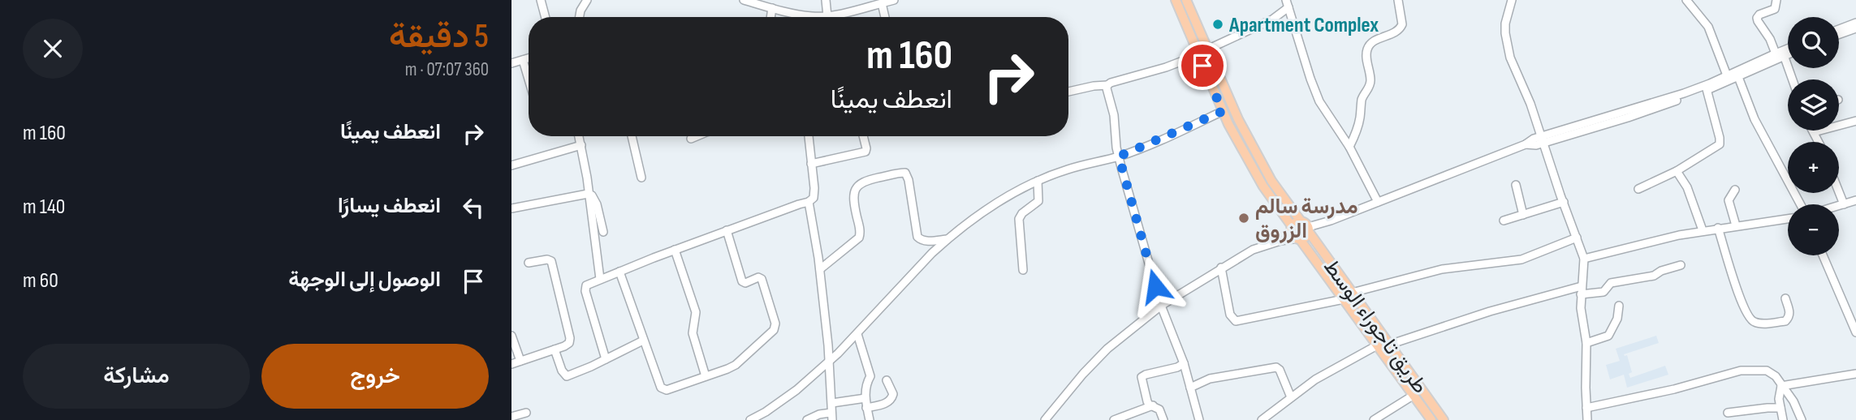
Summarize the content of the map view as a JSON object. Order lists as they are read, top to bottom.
{
  "streets": {
    "main road": ["طريق تاجوراء الوسط"]
  },
  "places": ["Apartment Complex", "مدرسة سالم الزروق"],
  "page": {
    "heading": ["5 دقيقة", "360 m · 07:07"],
    "map_buttons": ["+", "−"],
    "turn": ["160 m", "انعطف يمينًا"],
    "list": [
      {
        "name": "انعطف يمينًا",
        "value": "160 m"
      },
      {
        "name": "انعطف يسارًا",
        "value": "140 m"
      },
      {
        "name": "الوصول إلى الوجهة",
        "value": "60 m"
      }
    ],
    "buttons": ["خروج", "مشاركة"]
  }
}
